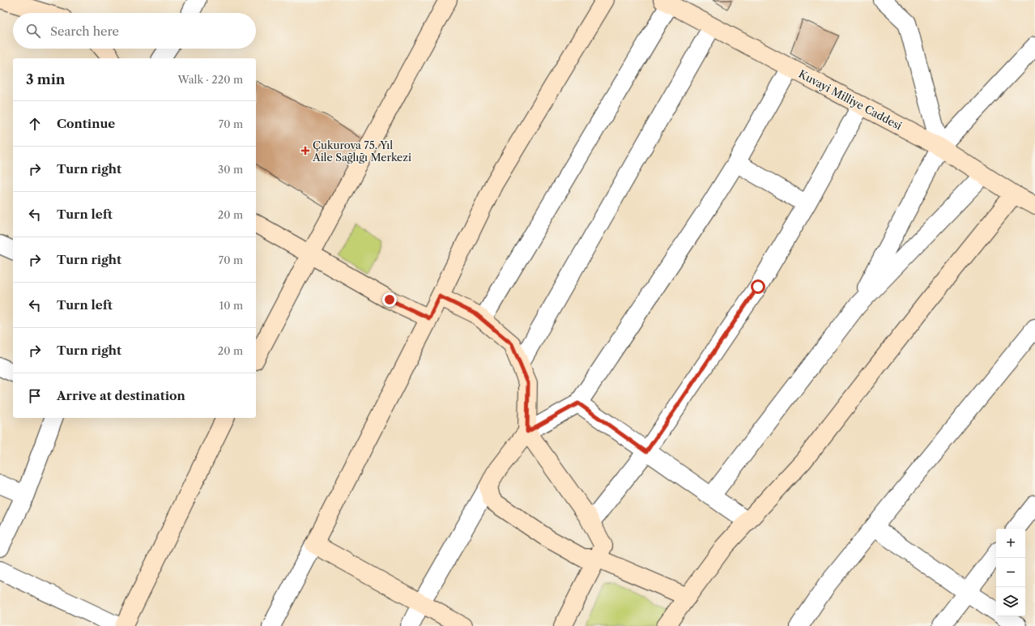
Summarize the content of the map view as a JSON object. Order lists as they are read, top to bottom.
{
  "streets": {
    "street": ["Kuvayi Milliye Caddesi"]
  },
  "places": {
    "health": ["Çukurova 75. Yıl Aile Sağlığı Merkezi"]
  },
  "page": {
    "search": "Search here",
    "heading": ["3 min", "Walk · 220 m"],
    "list": [
      ["Continue", "70 m"],
      ["Turn right", "30 m"],
      ["Turn left", "20 m"],
      ["Turn right", "70 m"],
      ["Turn left", "10 m"],
      ["Turn right", "20 m"],
      "Arrive at destination"
    ],
    "map_buttons": ["+", "−"]
  }
}
